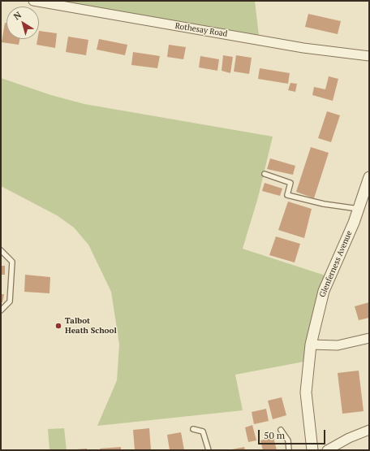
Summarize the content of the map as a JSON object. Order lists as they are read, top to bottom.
{
  "streets": {
    "street": ["Rothesay Road", "Glenferness Avenue"]
  },
  "places": ["Talbot Heath School"],
  "scale_bar": "50 m",
  "north": "top left"
}
